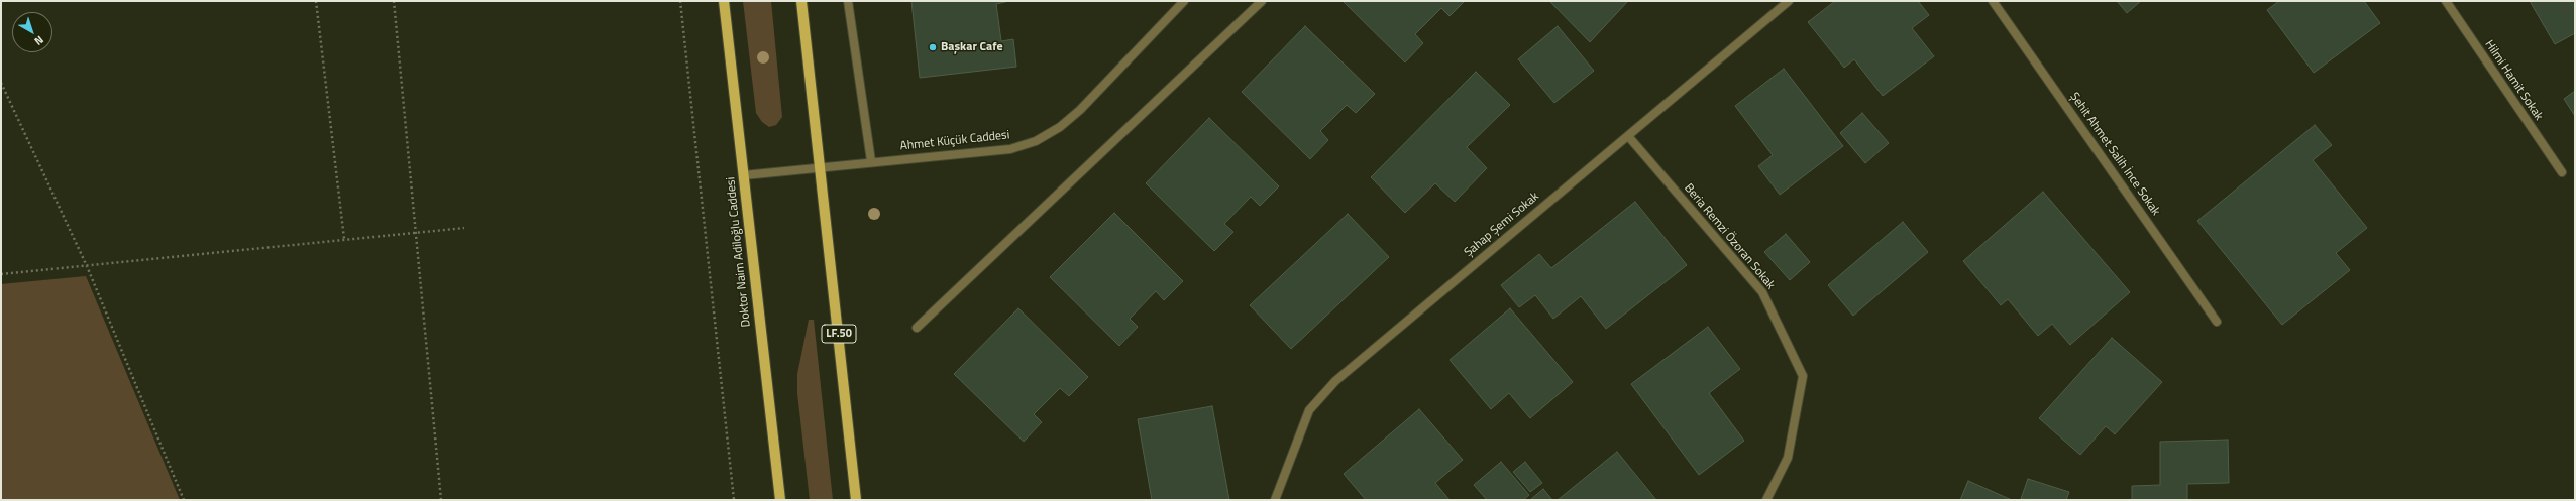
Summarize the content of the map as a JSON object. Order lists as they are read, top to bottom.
{
  "streets": {
    "main road": ["Doktor Naim Adiloğlu Caddesi", "LF.50"],
    "street": [
      "Hilmi Hamit Sokak",
      "Ahmet Küçük Caddesi",
      "Şehit Ahmet Salih İnce Sokak",
      "Şahap Şemi Sokak",
      "Beria Remzi Özoran Sokak"
    ]
  },
  "crossings": [
    ["Ahmet Küçük Caddesi", "Doktor Naim Adiloğlu Caddesi"],
    ["Ahmet Küçük Caddesi", "LF.50"],
    ["Şahap Şemi Sokak", "Beria Remzi Özoran Sokak"]
  ],
  "places": ["Başkar Cafe"],
  "north": "bottom right"
}
